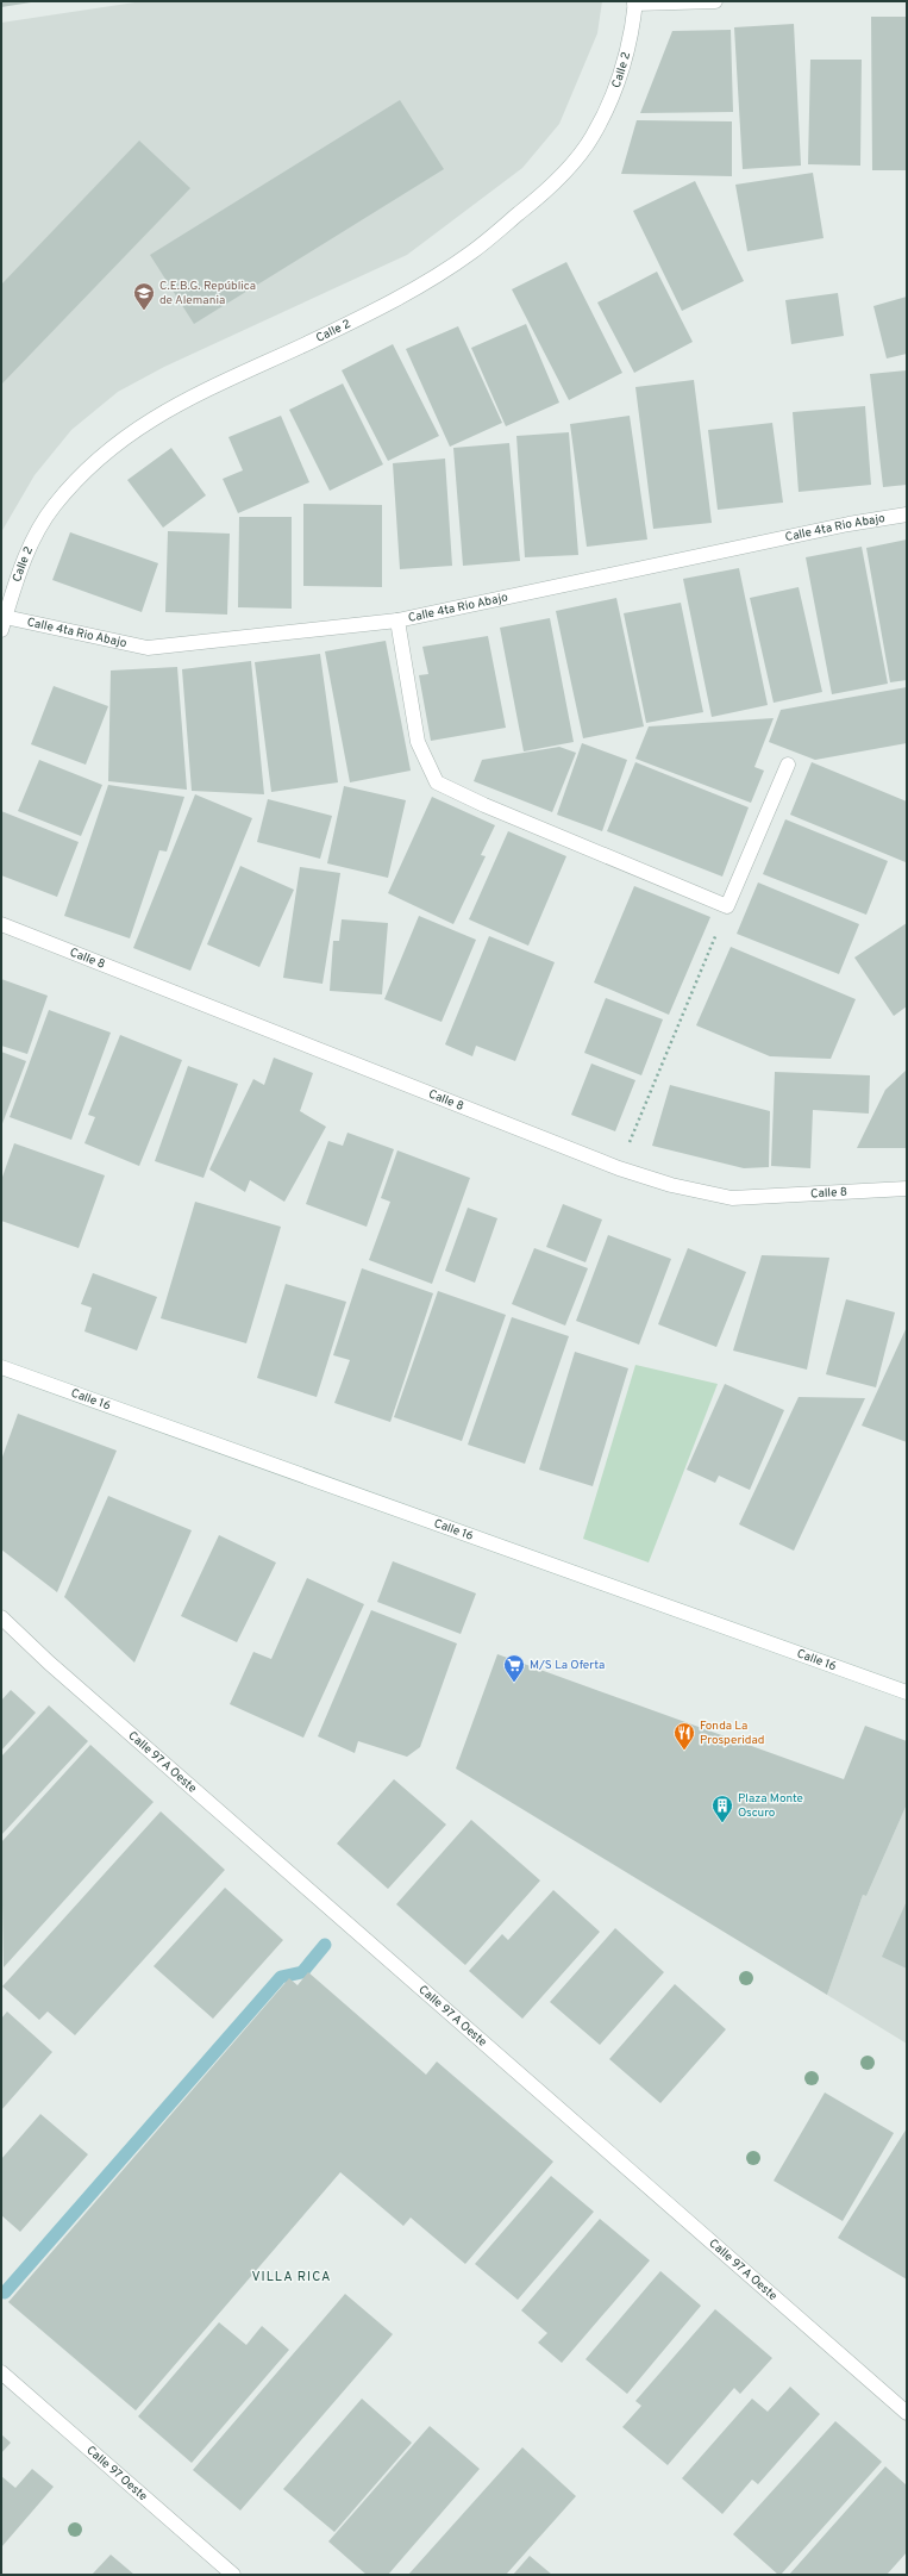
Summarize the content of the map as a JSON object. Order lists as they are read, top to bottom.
{
  "streets": {
    "street": [
      "Calle 2",
      "Calle 4ta Rio Abajo",
      "Calle 8",
      "Calle 16",
      "Calle 97 A Oeste",
      "Calle 97 Oeste"
    ]
  },
  "crossings": [
    ["Calle 2", "Calle 4ta Rio Abajo"]
  ],
  "districts": ["VILLA RICA"],
  "places": {
    "school or university": ["C.E.B.G. República de Alemania"],
    "supermarket": ["M/S La Oferta"],
    "restaurant": ["Fonda La Prosperidad"],
    "building": ["Plaza Monte Oscuro"]
  }
}
